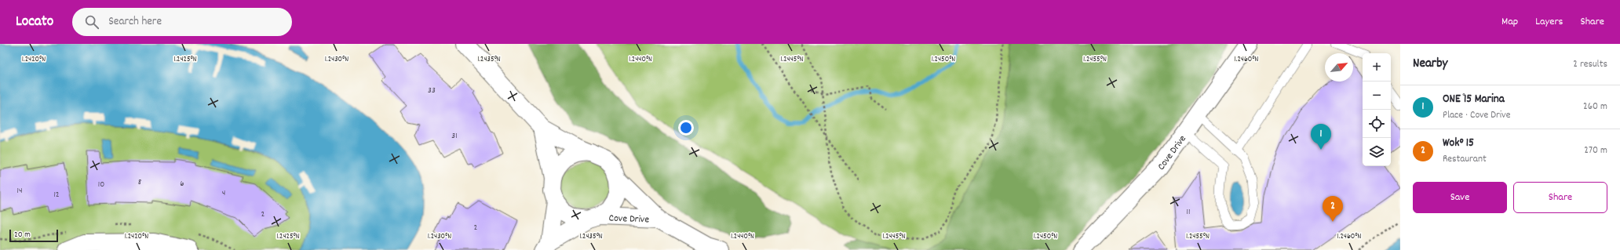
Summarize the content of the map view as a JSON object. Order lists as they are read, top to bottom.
{
  "streets": {
    "street": ["Cove Drive"]
  },
  "house_numbers": [
    "33",
    "31",
    "8",
    "6",
    "10",
    "14",
    "4",
    "12",
    "11",
    "2",
    "2"
  ],
  "scale_bar": "20 m",
  "north": "top right",
  "page": {
    "header": "Locato",
    "search": "Search here",
    "nav": ["Map", "Layers", "Share"],
    "heading": ["Nearby", "2 results"],
    "map_buttons": ["+", "−"],
    "list": [
      {
        "mark": "1",
        "name": "ONE ̊15 Marina",
        "note": "Place · Cove Drive",
        "value": "260 m"
      },
      {
        "mark": "2",
        "name": "Wok° 15",
        "note": "Restaurant",
        "value": "270 m"
      }
    ],
    "pins": ["1", "2"],
    "buttons": ["Save", "Share"],
    "scale": "20 m"
  },
  "coordinates": [
    "1.2420°N",
    "1.2425°N",
    "1.2430°N",
    "1.2435°N",
    "1.2440°N",
    "1.2445°N",
    "1.2450°N",
    "1.2455°N",
    "1.2460°N"
  ]
}
